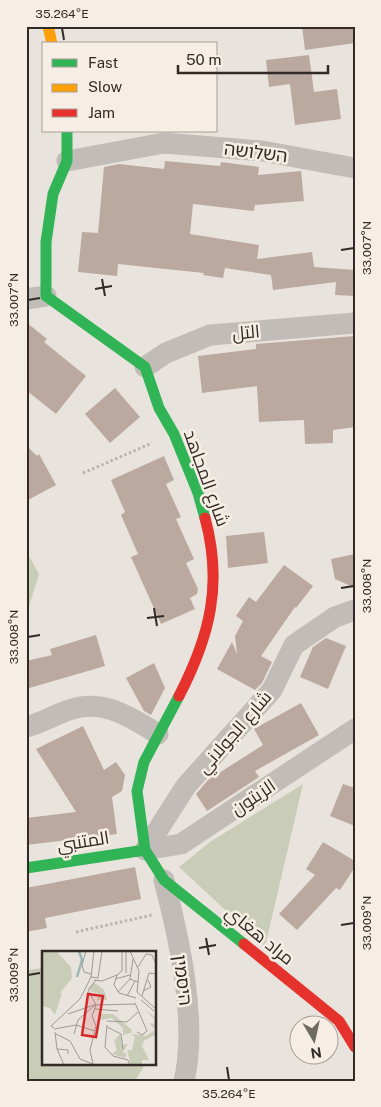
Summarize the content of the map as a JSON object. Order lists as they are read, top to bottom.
{
  "streets": {
    "street": [
      "השלושה",
      "التل",
      "شارع المجاهد",
      "شارع الجولاني",
      "الزيتون",
      "المتنبي",
      "مراد هغاي",
      "היסמין"
    ]
  },
  "crossings": [
    ["التل", "شارع المجاهد"],
    ["شارع المجاهد", "شارع الجولاني"],
    ["شارع المجاهد", "الزيتون"],
    ["شارع المجاهد", "المتنبي"],
    ["شارع المجاهد", "مراد هغاي"],
    ["شارع الجولاني", "الزيتون"],
    ["شارع الجولاني", "المتنبي"],
    ["شارع الجولاني", "مراد هغاي"],
    ["الزيتون", "المتنبي"],
    ["الزيتون", "مراد هغاي"],
    ["المتنبي", "مراد هغاي"],
    ["مراد هغاي", "היסמין"]
  ],
  "legend": ["Fast", "Slow", "Jam"],
  "scale_bar": "50 m",
  "north": "bottom",
  "coordinates": [
    "35.264°E",
    "33.007°N",
    "33.008°N",
    "33.009°N"
  ]
}
